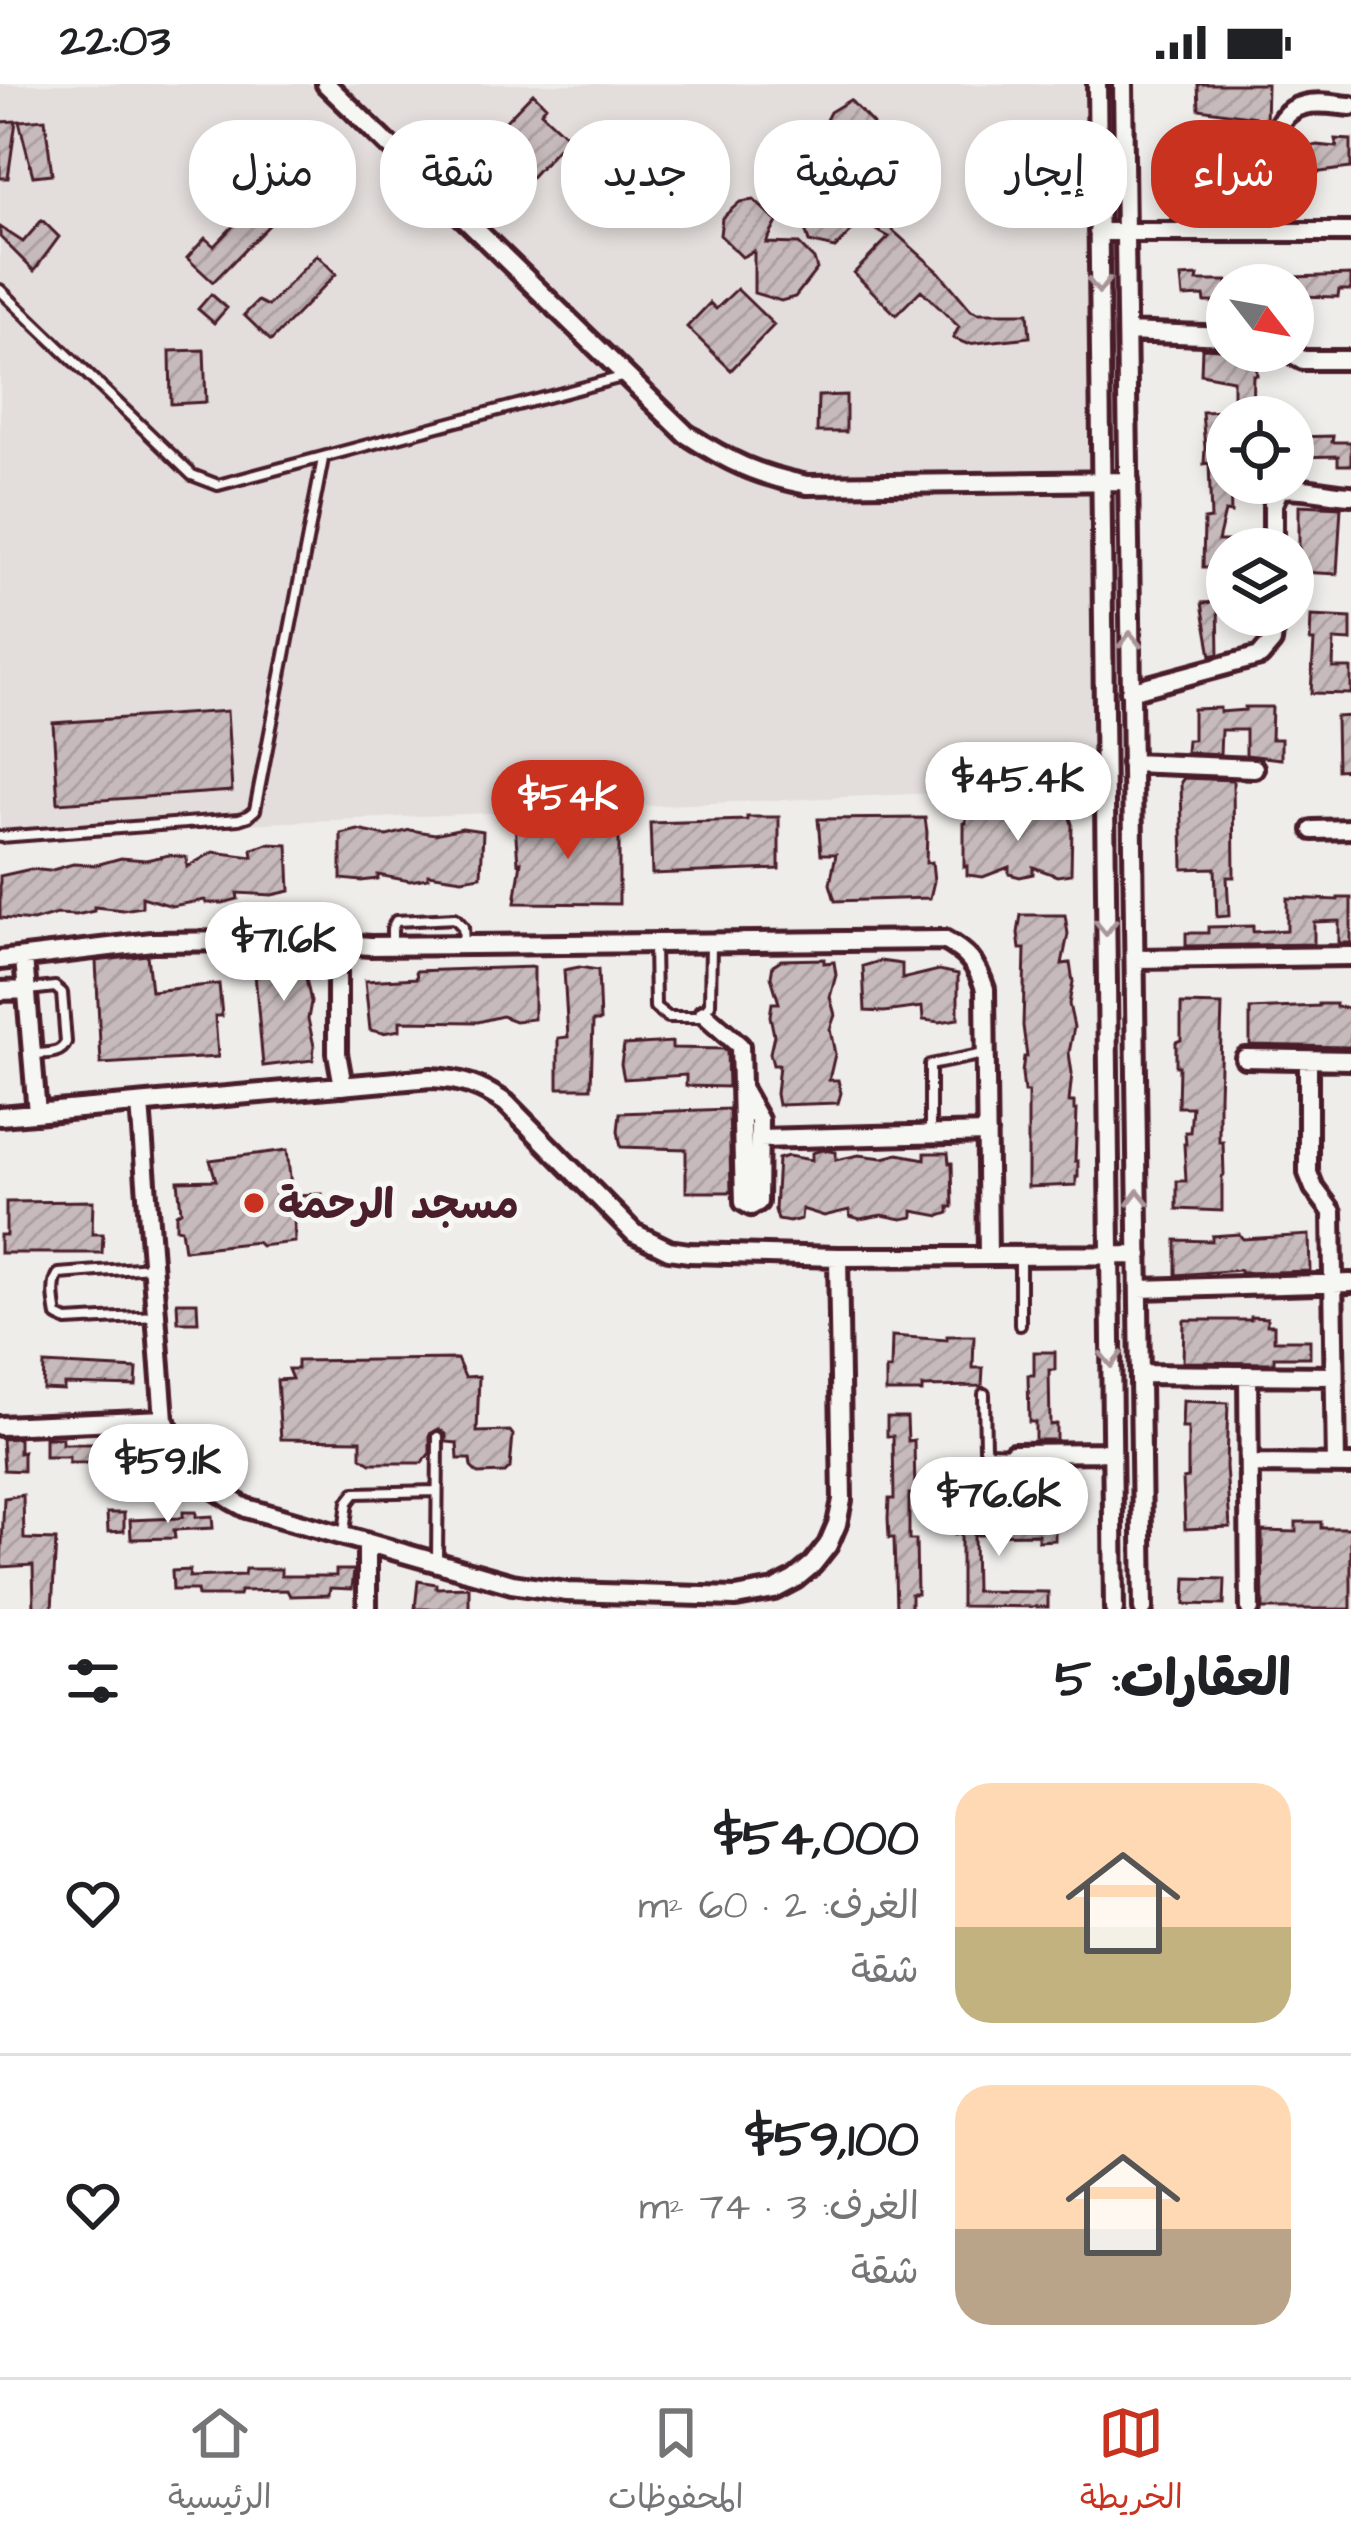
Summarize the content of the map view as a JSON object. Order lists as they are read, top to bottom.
{
  "places": ["مسجد الرحمة"],
  "north": "bottom right",
  "page": {
    "status": "22:03",
    "chip": [
      "شراء",
      "إيجار",
      "تصفية",
      "جديد",
      "شقة",
      "منزل"
    ],
    "price": [
      "$45.4K",
      "$54K",
      "$71.6K",
      "$59.1K",
      "$76.6K"
    ],
    "heading": "العقارات: 5",
    "list": [
      {
        "name": "$54,000",
        "note": "الغرف: 2 · 60 m² · شقة"
      },
      {
        "name": "$59,100",
        "note": "الغرف: 3 · 74 m² · شقة"
      }
    ],
    "tabs": ["الخريطة", "المحفوظات", "الرئيسية"]
  }
}
